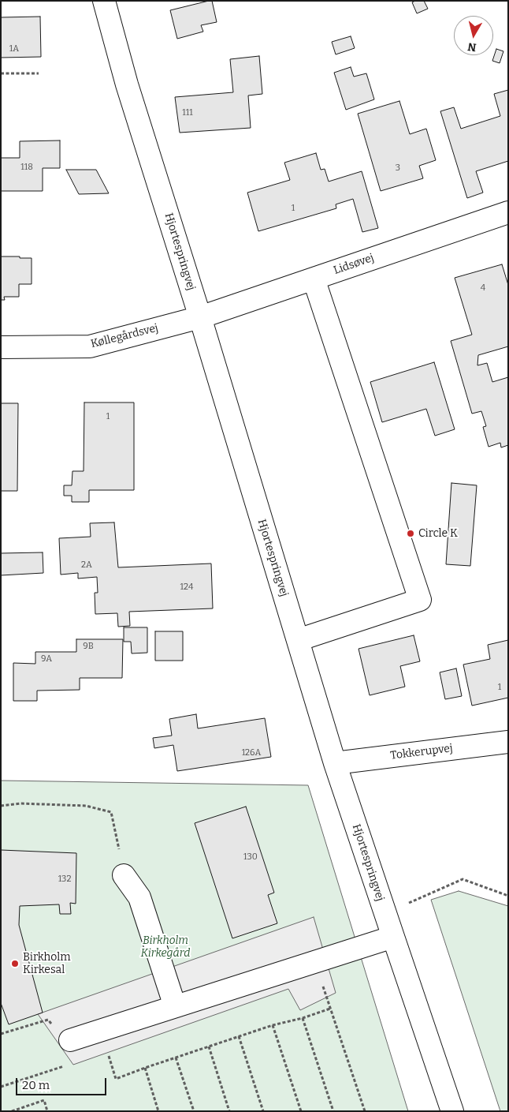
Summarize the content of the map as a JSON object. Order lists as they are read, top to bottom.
{
  "streets": {
    "street": [
      "Hjortespringvej",
      "Lidsøvej",
      "Køllegårdsvej",
      "Tokkerupvej"
    ]
  },
  "crossings": [
    ["Hjortespringvej", "Lidsøvej"],
    ["Hjortespringvej", "Køllegårdsvej"],
    ["Hjortespringvej", "Tokkerupvej"],
    ["Lidsøvej", "Køllegårdsvej"]
  ],
  "parks": ["Birkholm Kirkegård"],
  "places": ["Circle K", "Birkholm Kirkesal"],
  "house_numbers": [
    "1A",
    "111",
    "118",
    "3",
    "1",
    "4",
    "1",
    "2A",
    "124",
    "9B",
    "9A",
    "1",
    "126A",
    "130",
    "132"
  ],
  "scale_bar": "20 m",
  "north": "bottom"
}
